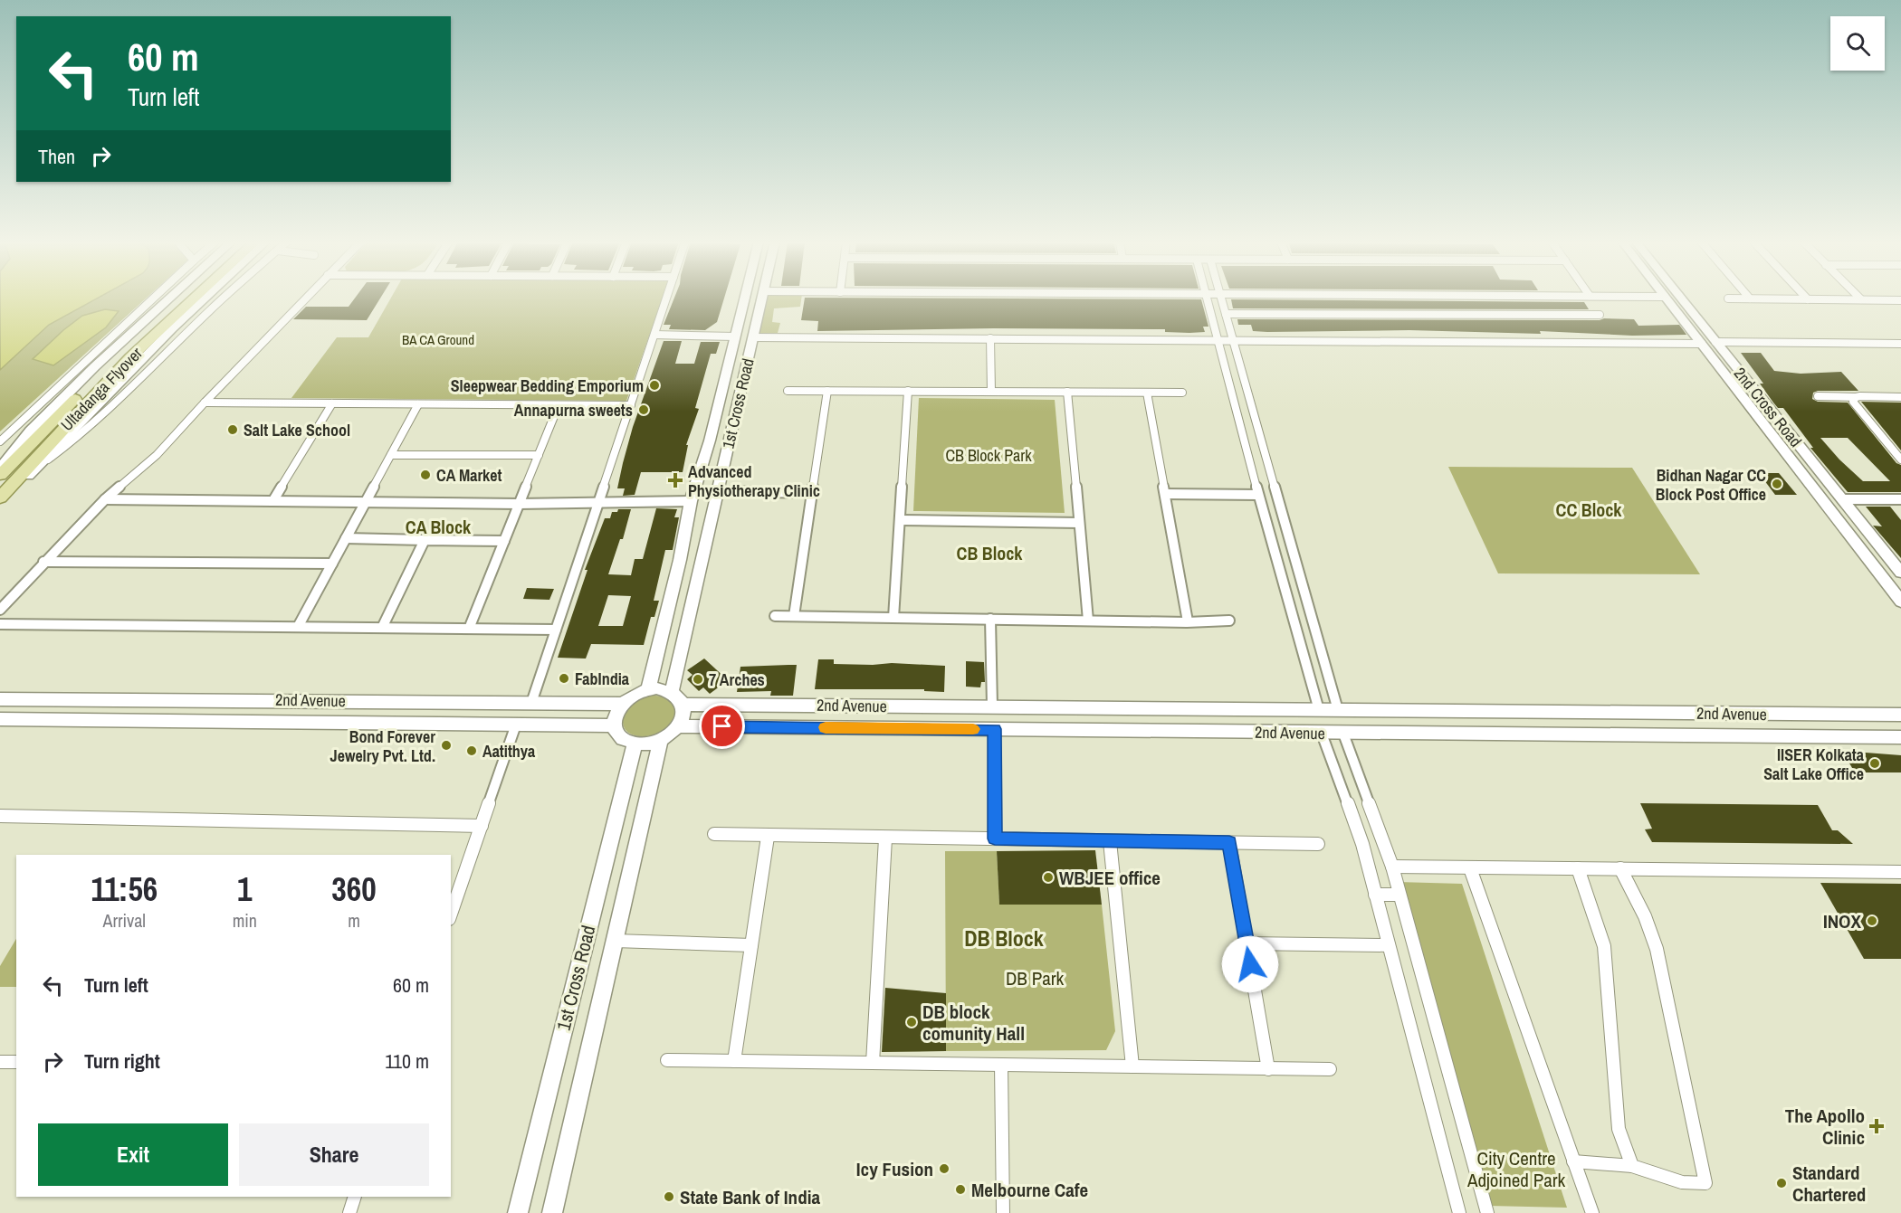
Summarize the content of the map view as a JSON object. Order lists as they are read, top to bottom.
{
  "streets": {
    "main road": ["Ultadanga Flyover"],
    "street": ["1st Cross Road", "2nd Cross Road", "2nd Avenue"]
  },
  "crossings": [
    ["1st Cross Road", "2nd Avenue"]
  ],
  "districts": [
    "CC Block",
    "CA Block",
    "CB Block",
    "DB Block"
  ],
  "parks": [
    "BA CA Ground",
    "CB Block Park",
    "DB Park",
    "City Centre Adjoined Park"
  ],
  "places": {
    "other": [
      "Sleepwear Bedding Emporium",
      "Annapurna sweets",
      "Salt Lake School",
      "CA Market",
      "Bidhan Nagar CC Block Post Office",
      "FabIndia",
      "7 Arches",
      "Bond Forever Jewelry Pvt. Ltd.",
      "Aatithya",
      "IISER Kolkata Salt Lake Office",
      "WBJEE office",
      "INOX",
      "DB block comunity Hall",
      "Icy Fusion",
      "Standard Chartered",
      "Melbourne Cafe",
      "State Bank of India"
    ],
    "health": ["Advanced Physiotherapy Clinic", "The Apollo Clinic"]
  },
  "page": {
    "turn": ["60 m", "Turn left"],
    "then": "Then",
    "eta": [
      "11:56",
      "Arrival",
      "1",
      "min",
      "360",
      "m"
    ],
    "list": [
      {
        "name": "Turn left",
        "value": "60 m"
      },
      {
        "name": "Turn right",
        "value": "110 m"
      }
    ],
    "buttons": ["Exit", "Share"]
  }
}
